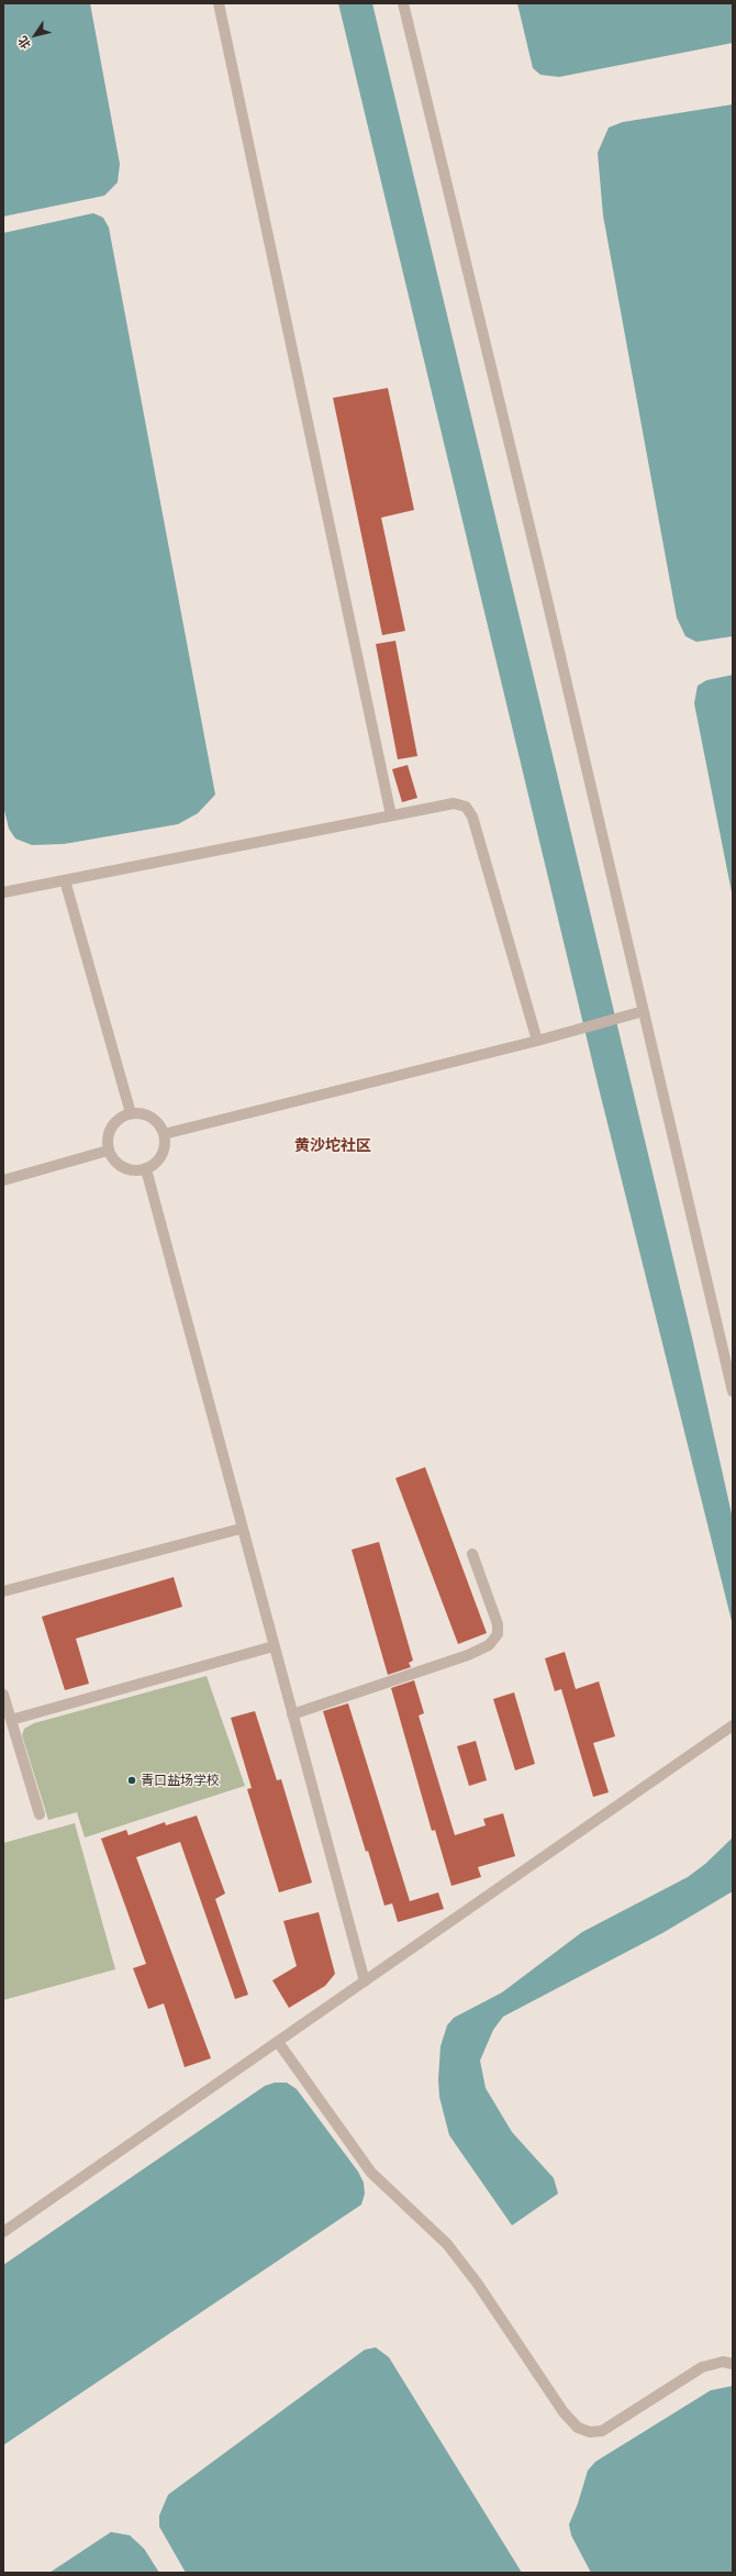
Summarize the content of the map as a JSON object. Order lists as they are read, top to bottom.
{
  "districts": ["黄沙坨社区"],
  "places": ["青口盐场学校"],
  "north": "bottom left"
}
